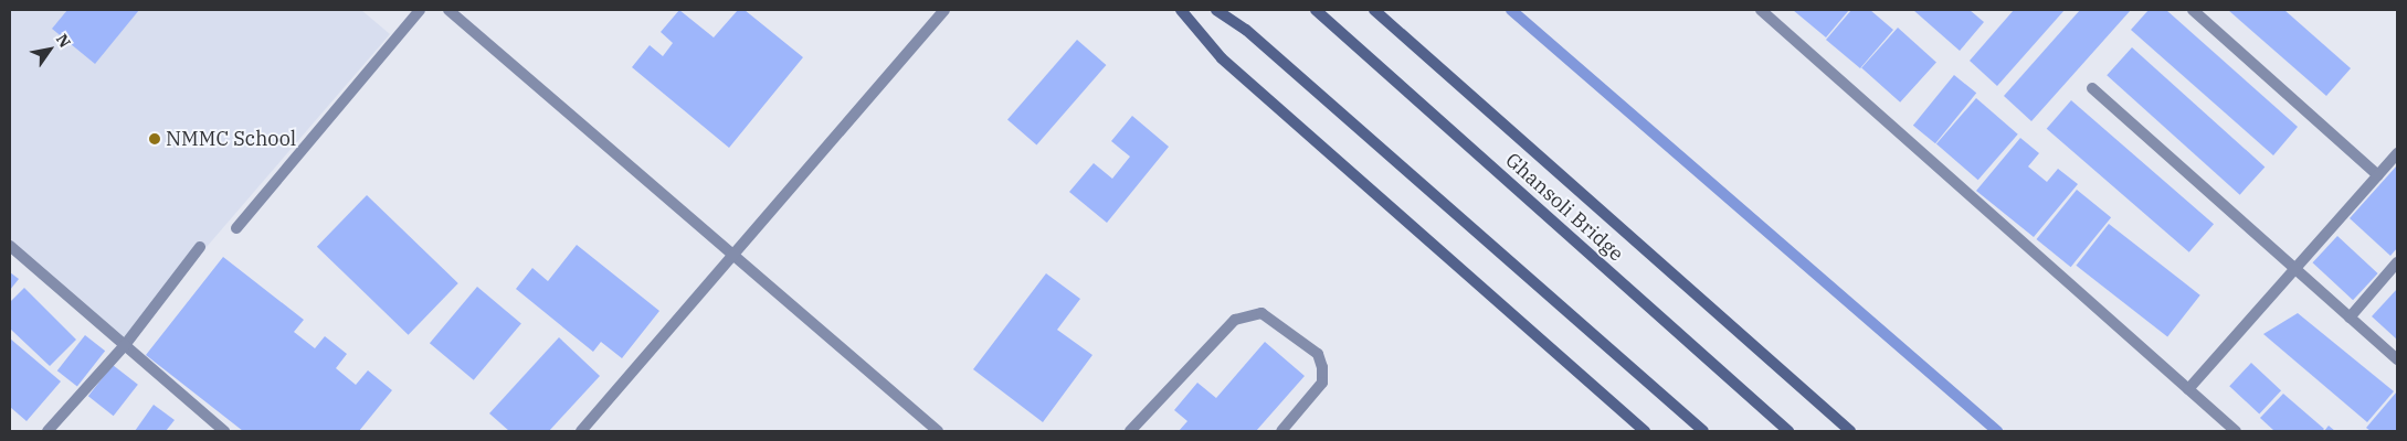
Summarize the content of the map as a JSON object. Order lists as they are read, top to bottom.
{
  "streets": {
    "main road": ["Ghansoli Bridge"]
  },
  "places": ["NMMC School"],
  "north": "top right"
}
